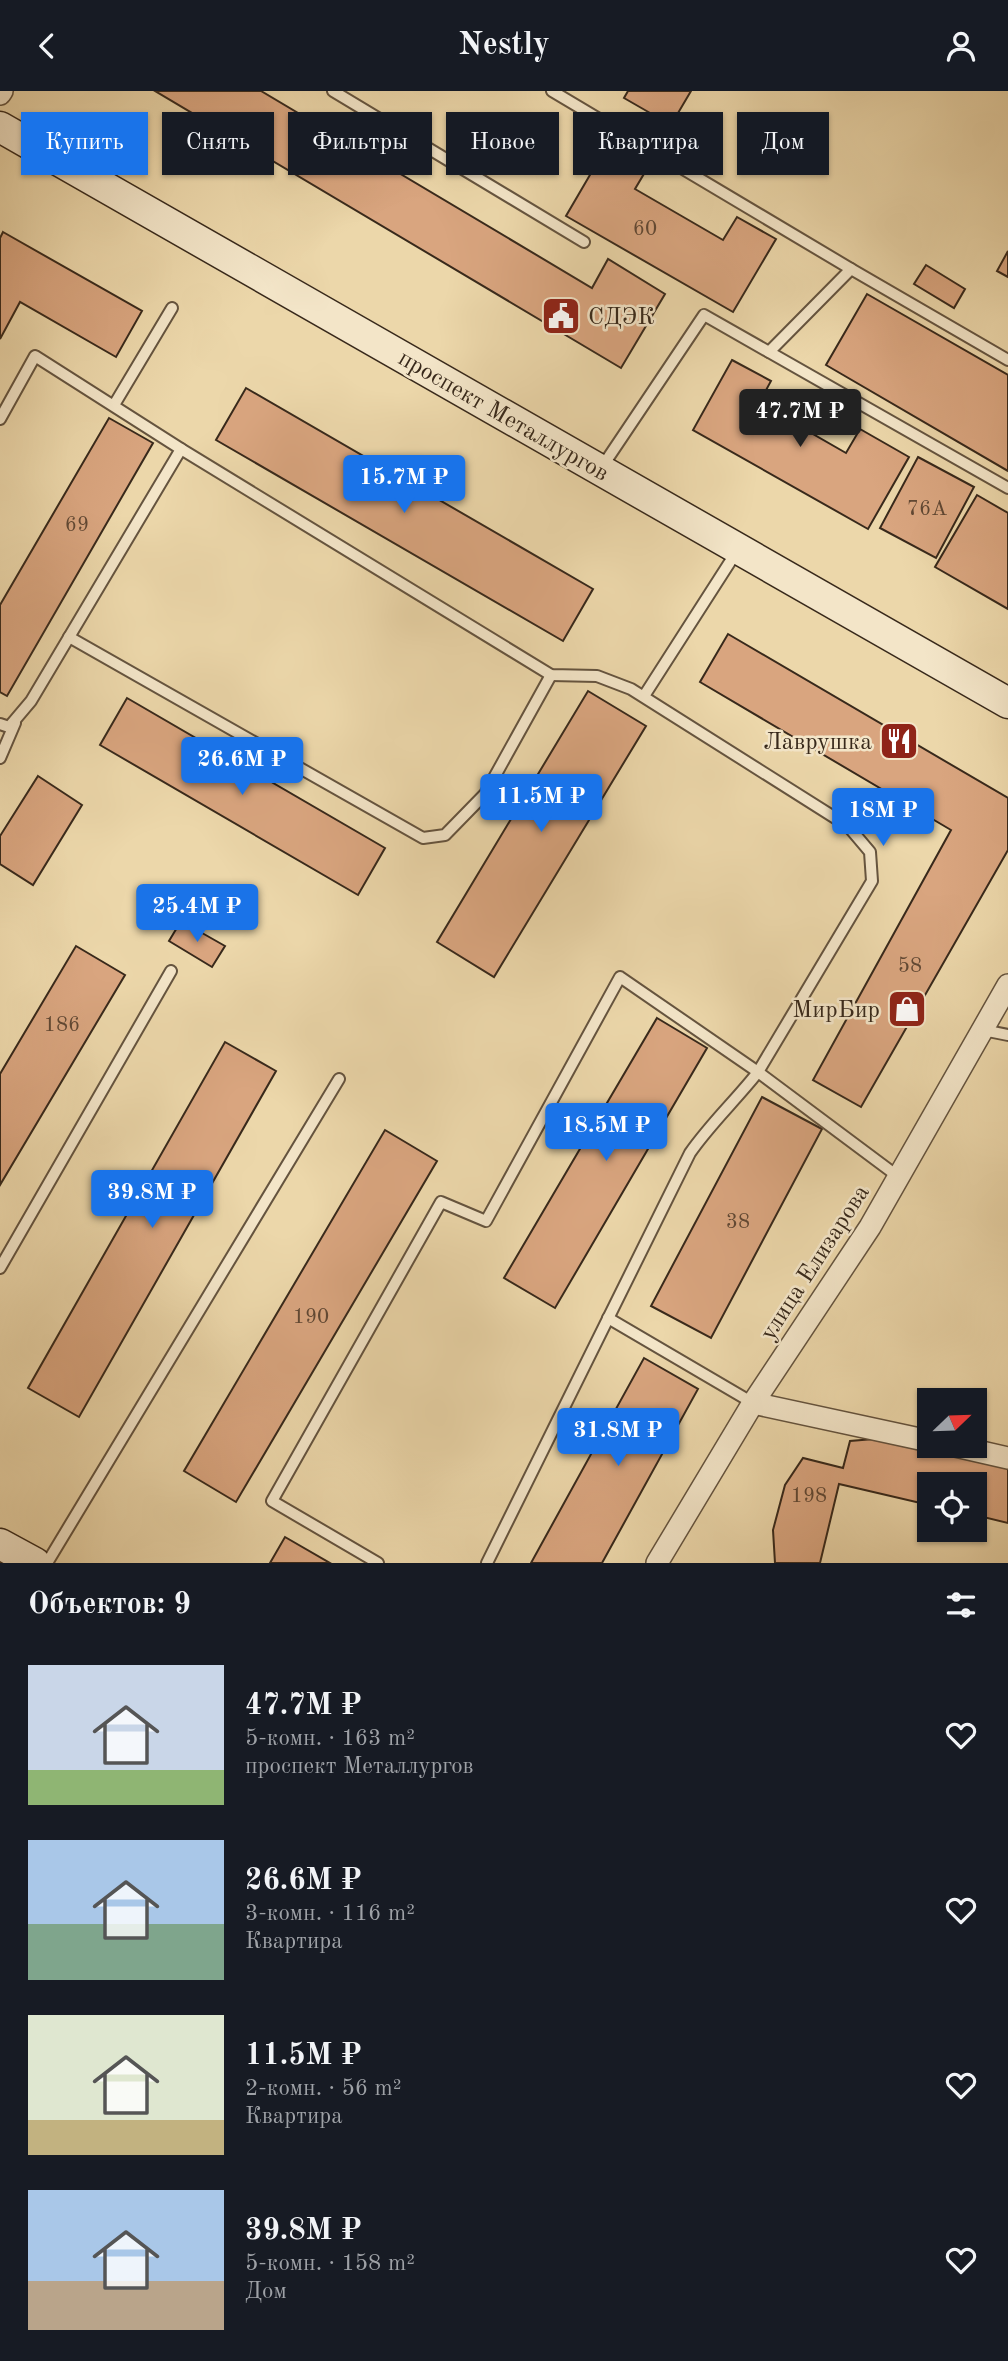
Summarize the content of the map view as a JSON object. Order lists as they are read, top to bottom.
{
  "streets": {
    "street": ["проспект Металлургов", "улица Елизарова"]
  },
  "places": {
    "public building": ["СДЭК"],
    "restaurant": ["Лаврушка"],
    "shop": ["МирБир"]
  },
  "house_numbers": [
    "60",
    "76А",
    "69",
    "58",
    "186",
    "38",
    "190",
    "198"
  ],
  "north": "top right",
  "page": {
    "header": "Nestly",
    "chip": [
      "Купить",
      "Снять",
      "Фильтры",
      "Новое",
      "Квартира",
      "Дом"
    ],
    "price": [
      "47.7M ₽",
      "15.7M ₽",
      "26.6M ₽",
      "11.5M ₽",
      "18M ₽",
      "25.4M ₽",
      "18.5M ₽",
      "39.8M ₽",
      "31.8M ₽"
    ],
    "heading": "Объектов: 9",
    "list": [
      {
        "name": "47.7M ₽",
        "note": "5-комн. · 163 m² · проспект Металлургов"
      },
      {
        "name": "26.6M ₽",
        "note": "3-комн. · 116 m² · Квартира"
      },
      {
        "name": "11.5M ₽",
        "note": "2-комн. · 56 m² · Квартира"
      },
      {
        "name": "39.8M ₽",
        "note": "5-комн. · 158 m² · Дом"
      }
    ]
  }
}
